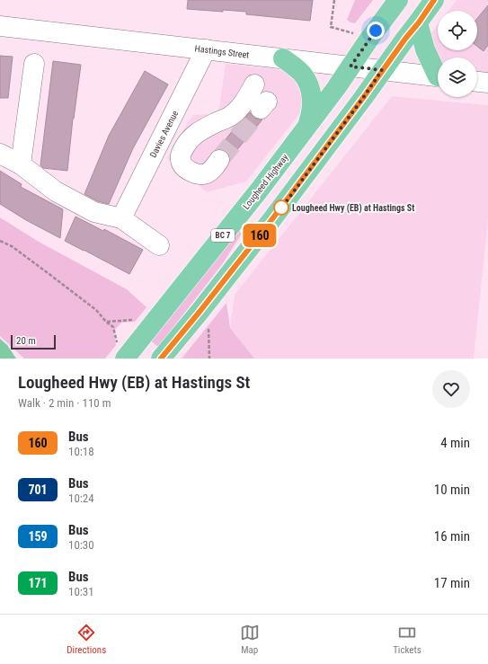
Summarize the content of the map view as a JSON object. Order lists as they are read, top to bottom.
{
  "streets": {
    "main road": ["Lougheed Highway", "BC 7"],
    "street": ["Hastings Street", "Davies Avenue"]
  },
  "crossings": [
    ["Hastings Street", "Davies Avenue"],
    ["Hastings Street", "Lougheed Highway"]
  ],
  "places": ["Lougheed Hwy (EB) at Hastings St"],
  "lines": ["bus line 160"],
  "scale_bar": "20 m",
  "page": {
    "on_map": "160",
    "scale": "20 m",
    "heading": ["Lougheed Hwy (EB) at Hastings St", "Walk · 2 min · 110 m"],
    "list": [
      {
        "mark": "160",
        "name": "Bus",
        "note": "10:18",
        "value": "4 min"
      },
      {
        "mark": "701",
        "name": "Bus",
        "note": "10:24",
        "value": "10 min"
      },
      {
        "mark": "159",
        "name": "Bus",
        "note": "10:30",
        "value": "16 min"
      },
      {
        "mark": "171",
        "name": "Bus",
        "note": "10:31",
        "value": "17 min"
      }
    ],
    "tabs": ["Directions", "Map", "Tickets"]
  }
}
